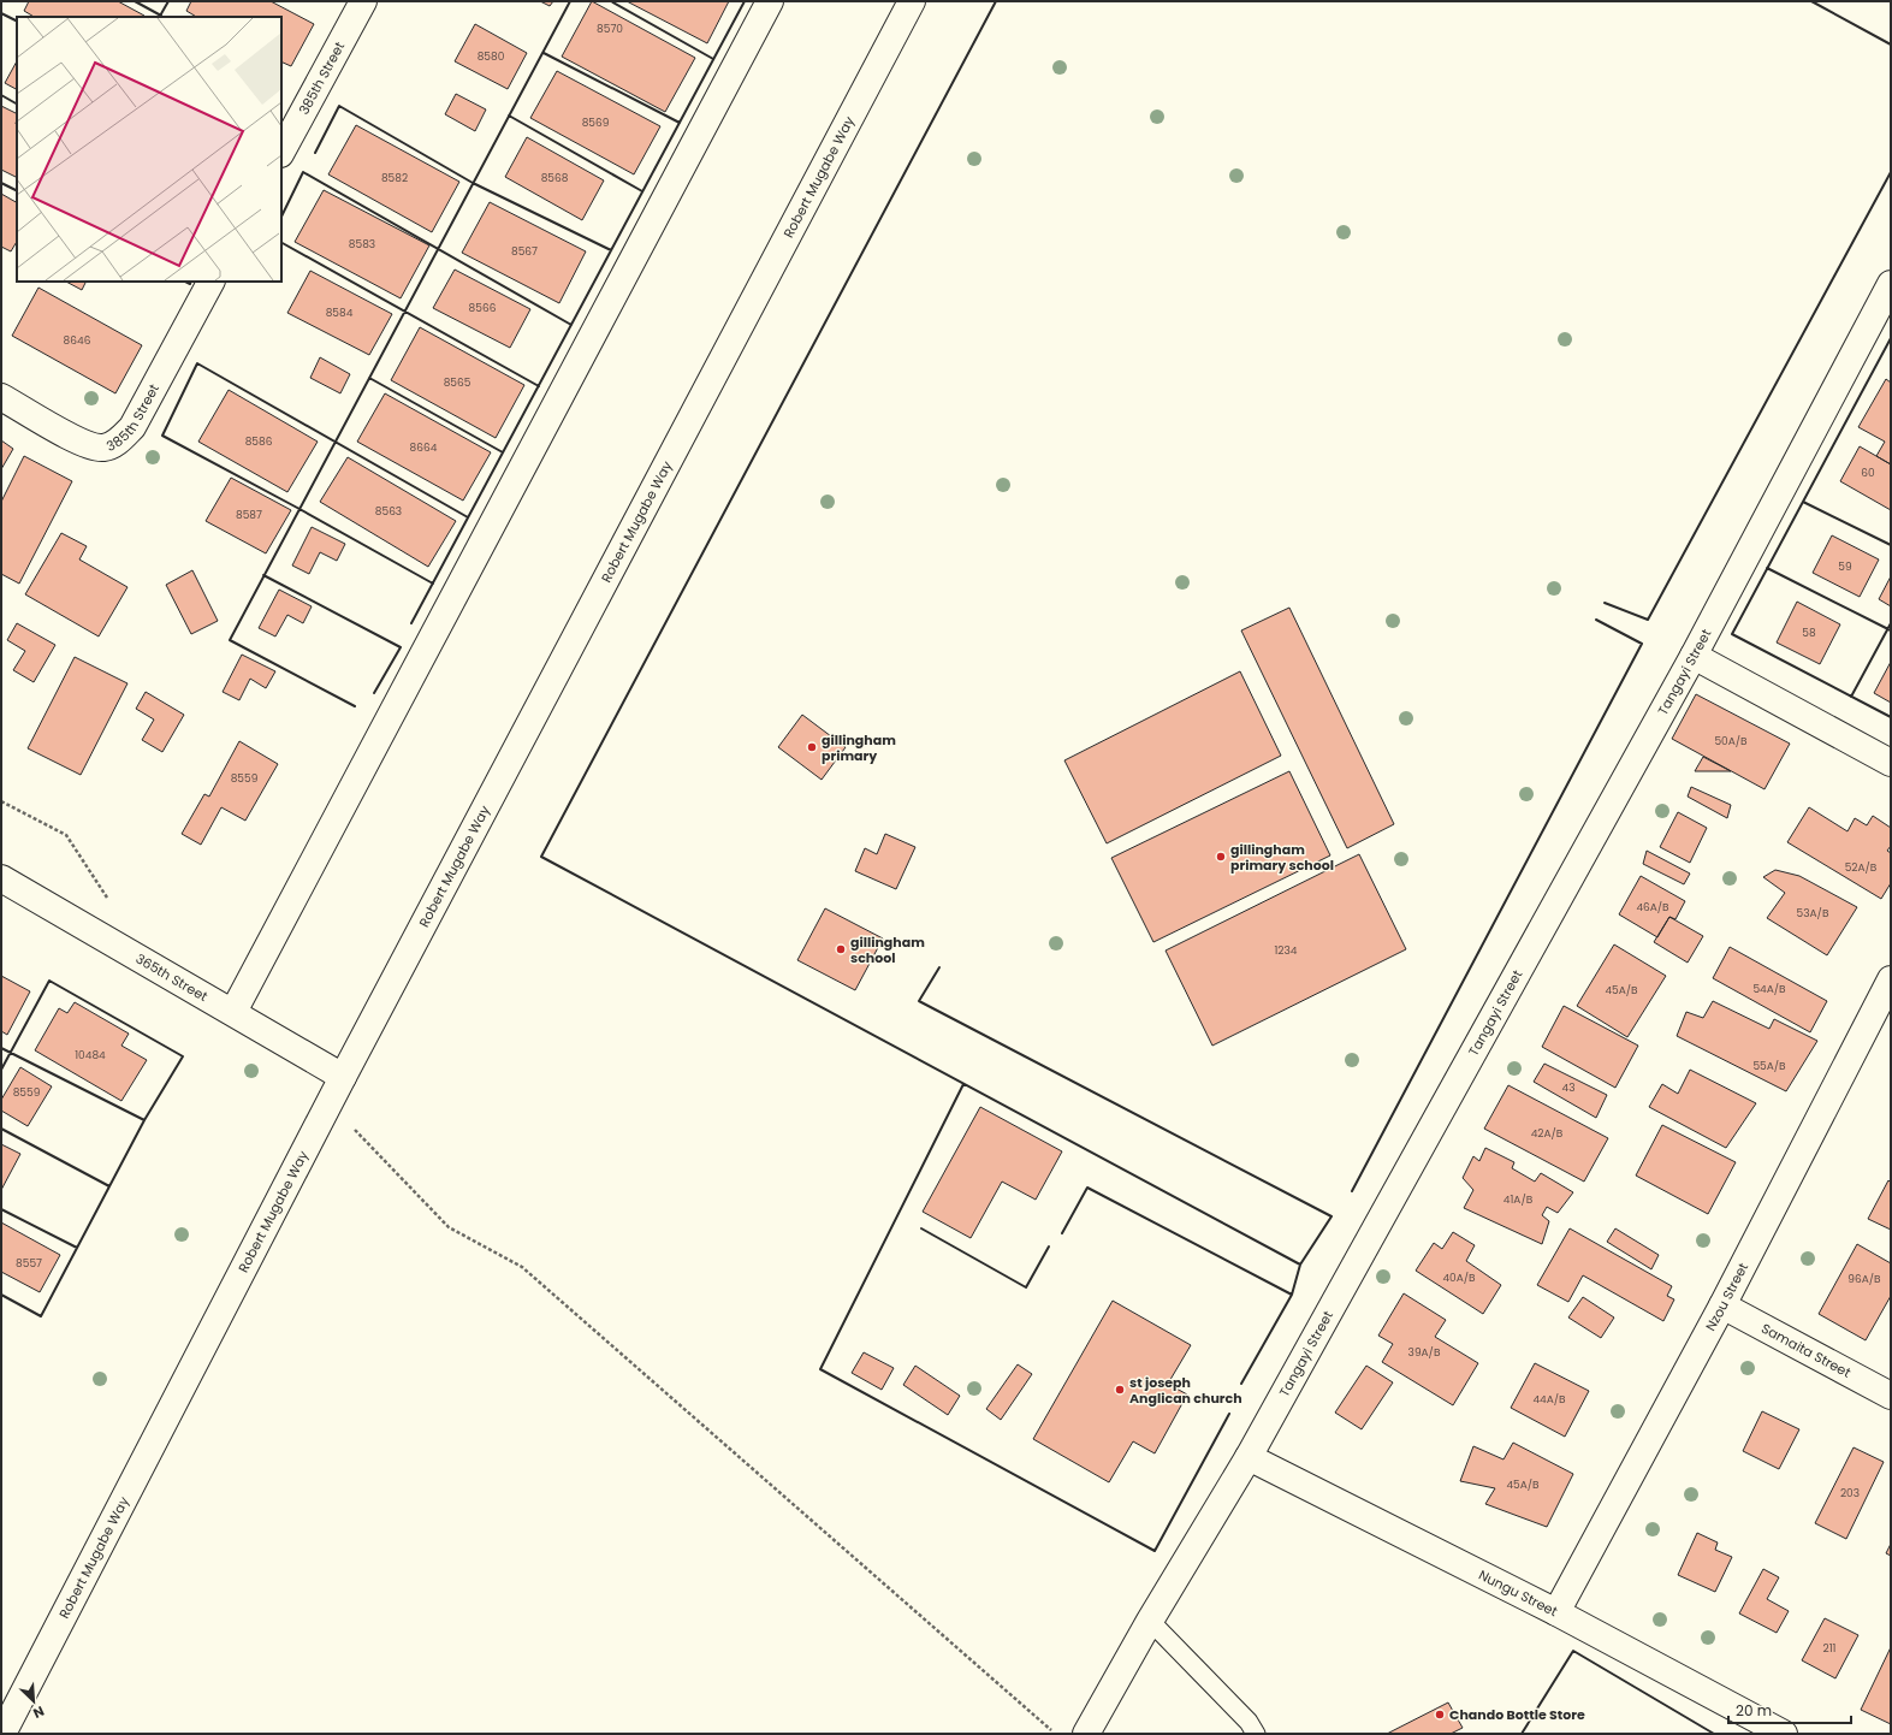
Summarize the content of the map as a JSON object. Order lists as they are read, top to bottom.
{
  "streets": {
    "street": [
      "385th Street",
      "Robert Mugabe Way",
      "Tangayi Street",
      "365th Street",
      "Nzou Street",
      "Samaita Street",
      "Nungu Street"
    ]
  },
  "crossings": [
    ["Robert Mugabe Way", "365th Street"],
    ["Tangayi Street", "Nungu Street"],
    ["Nzou Street", "Samaita Street"],
    ["Nzou Street", "Nungu Street"]
  ],
  "places": [
    "gillingham primary",
    "gillingham primary school",
    "gillingham school",
    "st joseph Anglican church",
    "Chando Bottle Store"
  ],
  "house_numbers": [
    "8570",
    "8580",
    "8569",
    "8582",
    "8568",
    "8583",
    "8567",
    "8566",
    "8584",
    "8646",
    "8565",
    "8586",
    "8664",
    "60",
    "8563",
    "8587",
    "59",
    "58",
    "50A/B",
    "8559",
    "52A/B",
    "46A/B",
    "53A/B",
    "1234",
    "54A/B",
    "45A/B",
    "10484",
    "55A/B",
    "43",
    "8559",
    "42A/B",
    "41A/B",
    "8557",
    "40A/B",
    "96A/B",
    "39A/B",
    "44A/B",
    "45A/B",
    "203",
    "211"
  ],
  "scale_bar": "20 m",
  "north": "bottom right"
}
